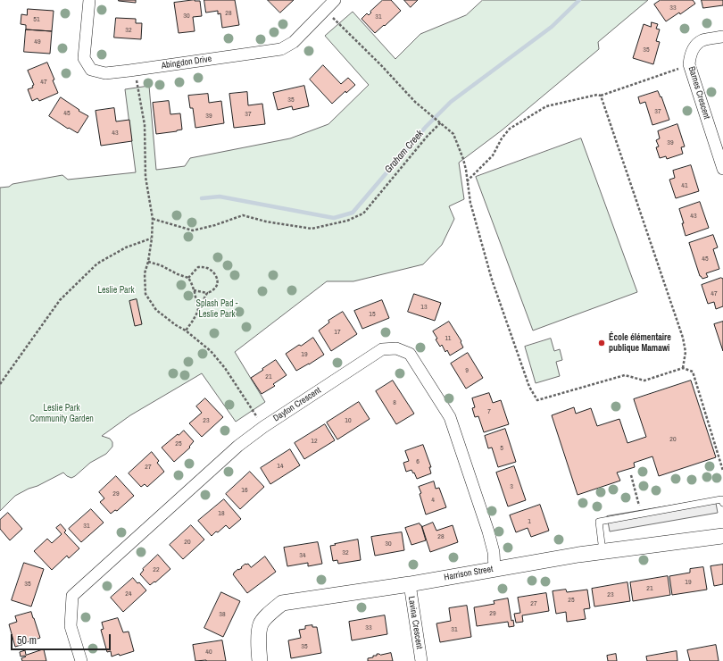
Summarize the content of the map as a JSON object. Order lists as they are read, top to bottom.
{
  "streets": {
    "street": [
      "Abingdon Drive",
      "Barnes Crescent",
      "Dayton Crescent",
      "Harrison Street",
      "Lavina Crescent"
    ]
  },
  "crossings": [
    ["Dayton Crescent", "Harrison Street"],
    ["Harrison Street", "Lavina Crescent"]
  ],
  "water": ["Graham Creek"],
  "parks": ["Leslie Park", "Splash Pad - Leslie Park", "Leslie Park Community Garden"],
  "places": ["École élémentaire publique Mamawi"],
  "house_numbers": [
    "33",
    "28",
    "30",
    "31",
    "51",
    "32",
    "49",
    "35",
    "47",
    "35",
    "37",
    "45",
    "37",
    "39",
    "43",
    "39",
    "41",
    "43",
    "45",
    "47",
    "13",
    "15",
    "17",
    "11",
    "19",
    "9",
    "21",
    "8",
    "7",
    "23",
    "10",
    "20",
    "12",
    "25",
    "5",
    "6",
    "14",
    "27",
    "3",
    "16",
    "29",
    "4",
    "18",
    "1",
    "31",
    "28",
    "20",
    "30",
    "32",
    "34",
    "22",
    "19",
    "35",
    "21",
    "24",
    "23",
    "25",
    "27",
    "29",
    "38",
    "33",
    "31",
    "35",
    "40"
  ],
  "scale_bar": "50 m"
}
